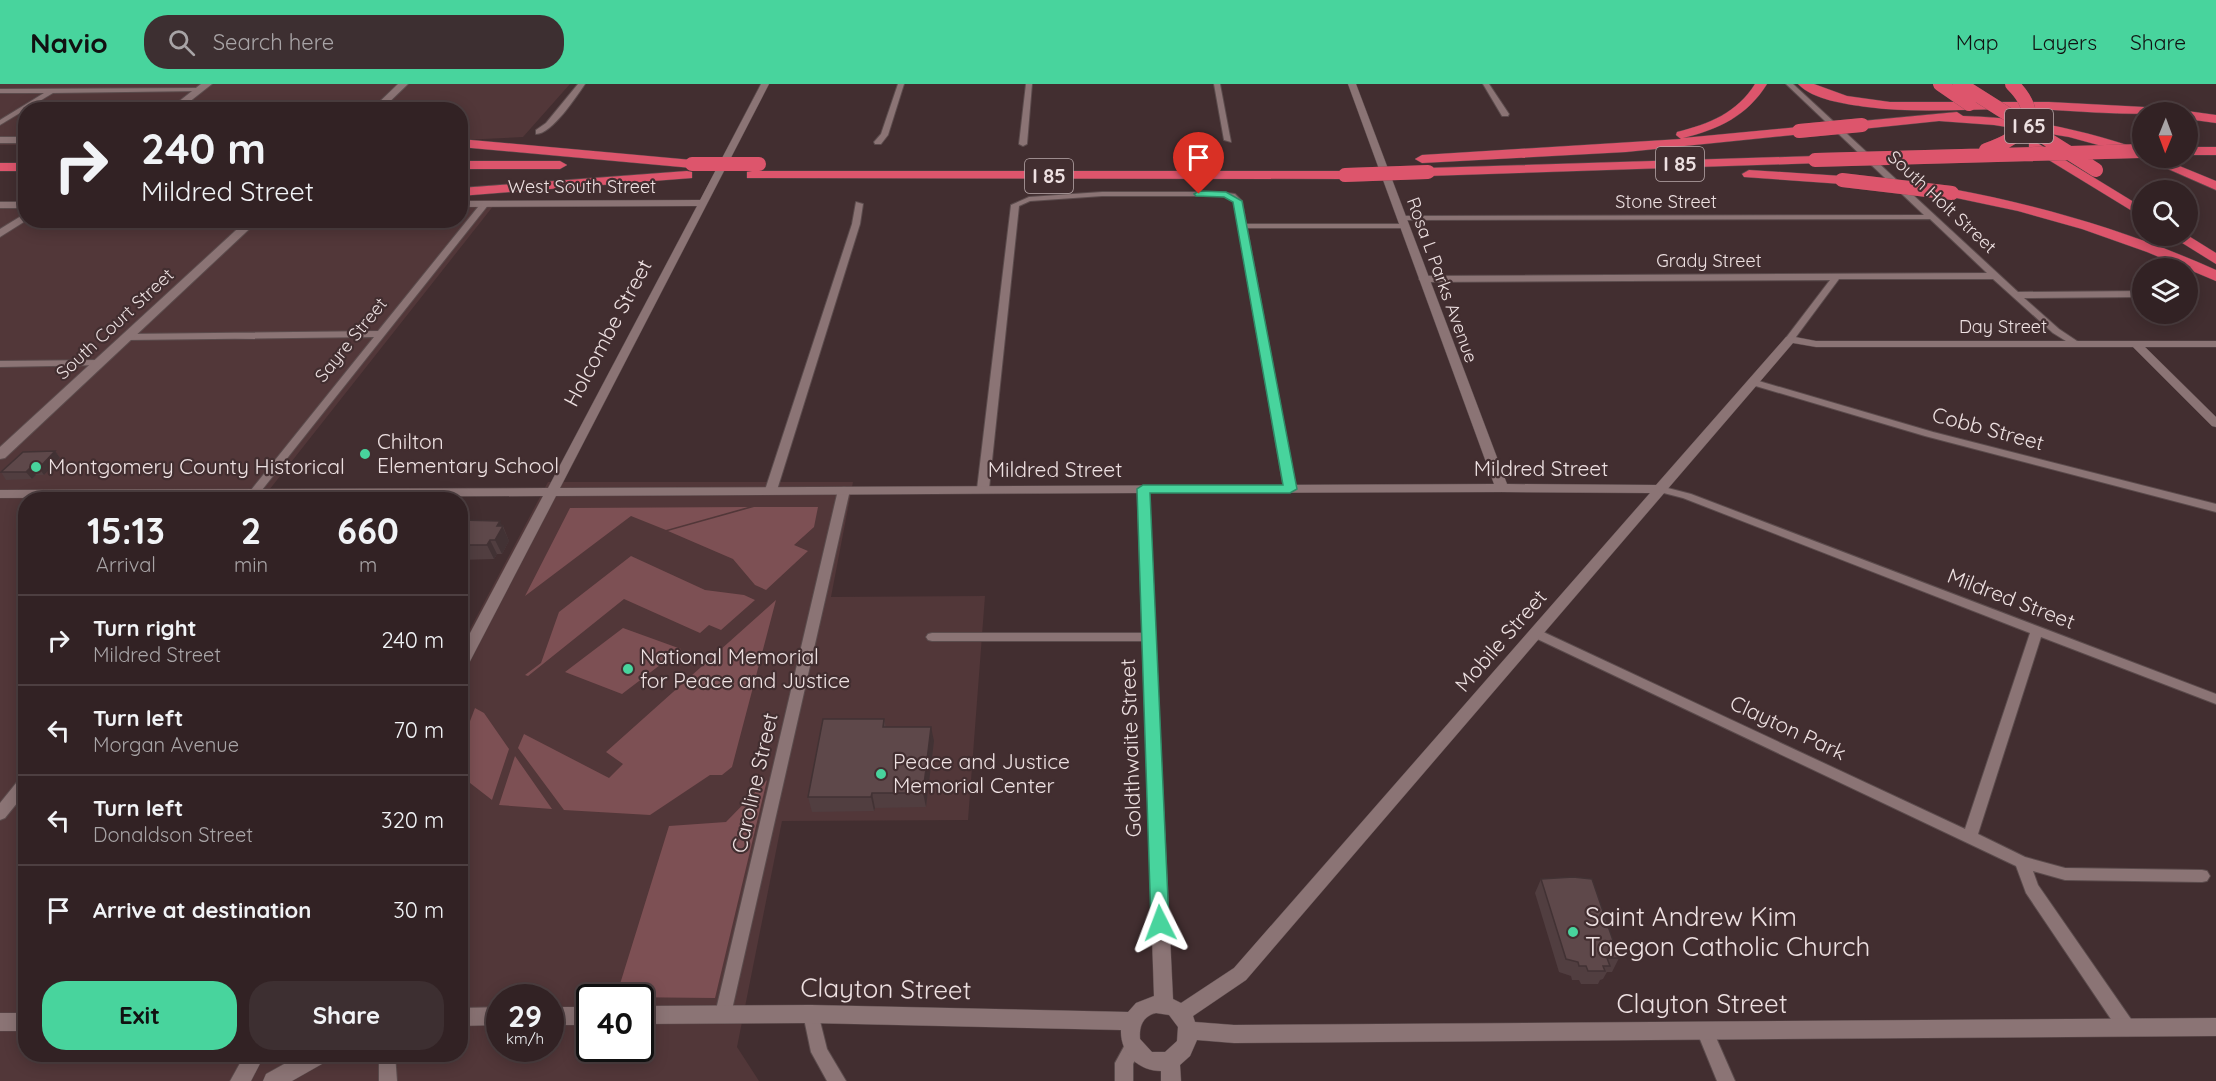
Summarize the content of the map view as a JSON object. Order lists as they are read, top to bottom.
{
  "streets": {
    "highway": ["I 65", "I 85"],
    "main road": ["South Court Street"],
    "street": [
      "West South Street",
      "Stone Street",
      "South Holt Street",
      "Grady Street",
      "Rosa L Parks Avenue",
      "Day Street",
      "Holcombe Street",
      "Sayre Street",
      "Cobb Street",
      "Mildred Street",
      "Mobile Street",
      "Clayton Park",
      "Goldthwaite Street",
      "Caroline Street",
      "Clayton Street"
    ]
  },
  "crossings": [
    ["West South Street", "Holcombe Street"],
    ["West South Street", "Sayre Street"],
    ["Stone Street", "South Holt Street"],
    ["Stone Street", "Rosa L Parks Avenue"],
    ["South Holt Street", "Grady Street"],
    ["South Holt Street", "Day Street"],
    ["Grady Street", "Rosa L Parks Avenue"],
    ["Grady Street", "Mobile Street"],
    ["Rosa L Parks Avenue", "Mildred Street"],
    ["Day Street", "Mobile Street"],
    ["Holcombe Street", "Mildred Street"],
    ["Cobb Street", "Mobile Street"],
    ["Mildred Street", "Mobile Street"],
    ["Mildred Street", "Goldthwaite Street"],
    ["Mildred Street", "Caroline Street"],
    ["Mobile Street", "Clayton Park"],
    ["Mobile Street", "Goldthwaite Street"],
    ["Mobile Street", "Clayton Street"],
    ["Goldthwaite Street", "Clayton Street"],
    ["Caroline Street", "Clayton Street"]
  ],
  "places": [
    "Chilton Elementary School",
    "Montgomery County Historical",
    "National Memorial for Peace and Justice",
    "Peace and Justice Memorial Center",
    "Saint Andrew Kim Taegon Catholic Church"
  ],
  "north": "bottom",
  "page": {
    "header": "Navio",
    "search": "Search here",
    "nav": ["Map", "Layers", "Share"],
    "turn": ["240 m", "Mildred Street"],
    "eta": [
      "15:13",
      "Arrival",
      "2",
      "min",
      "660",
      "m"
    ],
    "list": [
      {
        "name": "Turn right",
        "note": "Mildred Street",
        "value": "240 m"
      },
      {
        "name": "Turn left",
        "note": "Morgan Avenue",
        "value": "70 m"
      },
      {
        "name": "Turn left",
        "note": "Donaldson Street",
        "value": "320 m"
      },
      {
        "name": "Arrive at destination",
        "value": "30 m"
      }
    ],
    "buttons": ["Exit", "Share"],
    "speed": "29 km/h",
    "limit": "40"
  }
}
